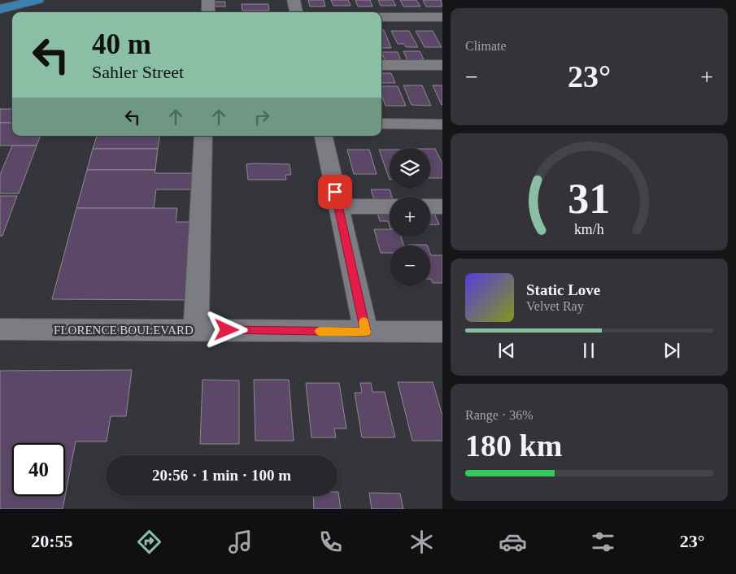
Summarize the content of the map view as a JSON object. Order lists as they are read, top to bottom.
{
  "streets": {
    "street": ["FLORENCE BOULEVARD"]
  },
  "page": {
    "tile": [
      "Climate",
      ["Range · 36%", "180 km"]
    ],
    "turn": ["40 m", "Sahler Street"],
    "heat": ["−", "23°", "+"],
    "map_buttons": ["+", "−"],
    "song": ["Static Love", "Velvet Ray"],
    "limit": "40",
    "trip": "20:56 · 1 min · 100 m",
    "tabs": ["20:55", "23°"],
    "gauge": ["31", "km/h"]
  }
}
